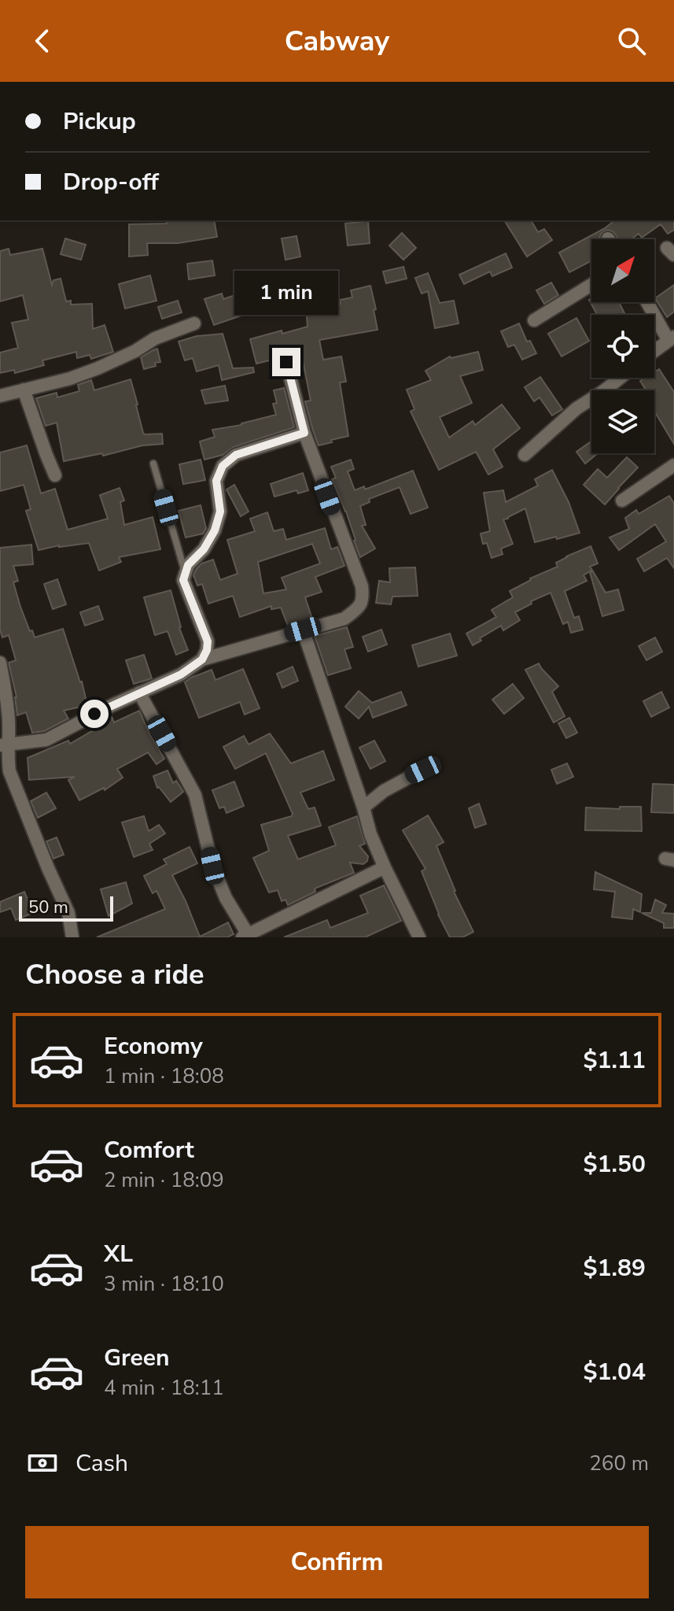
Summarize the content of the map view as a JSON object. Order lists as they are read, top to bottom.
{
  "scale_bar": "50 m",
  "north": "top right",
  "page": {
    "header": "Cabway",
    "banner": ["Pickup", "Drop-off"],
    "bubble": "1 min",
    "scale": "50 m",
    "heading": "Choose a ride",
    "list": [
      {
        "name": "Economy",
        "note": "1 min · 18:08",
        "value": "$1.11"
      },
      {
        "name": "Comfort",
        "note": "2 min · 18:09",
        "value": "$1.50"
      },
      {
        "name": "XL",
        "note": "3 min · 18:10",
        "value": "$1.89"
      },
      {
        "name": "Green",
        "note": "4 min · 18:11",
        "value": "$1.04"
      }
    ],
    "pay": ["Cash", "260 m"],
    "buttons": "Confirm"
  }
}
